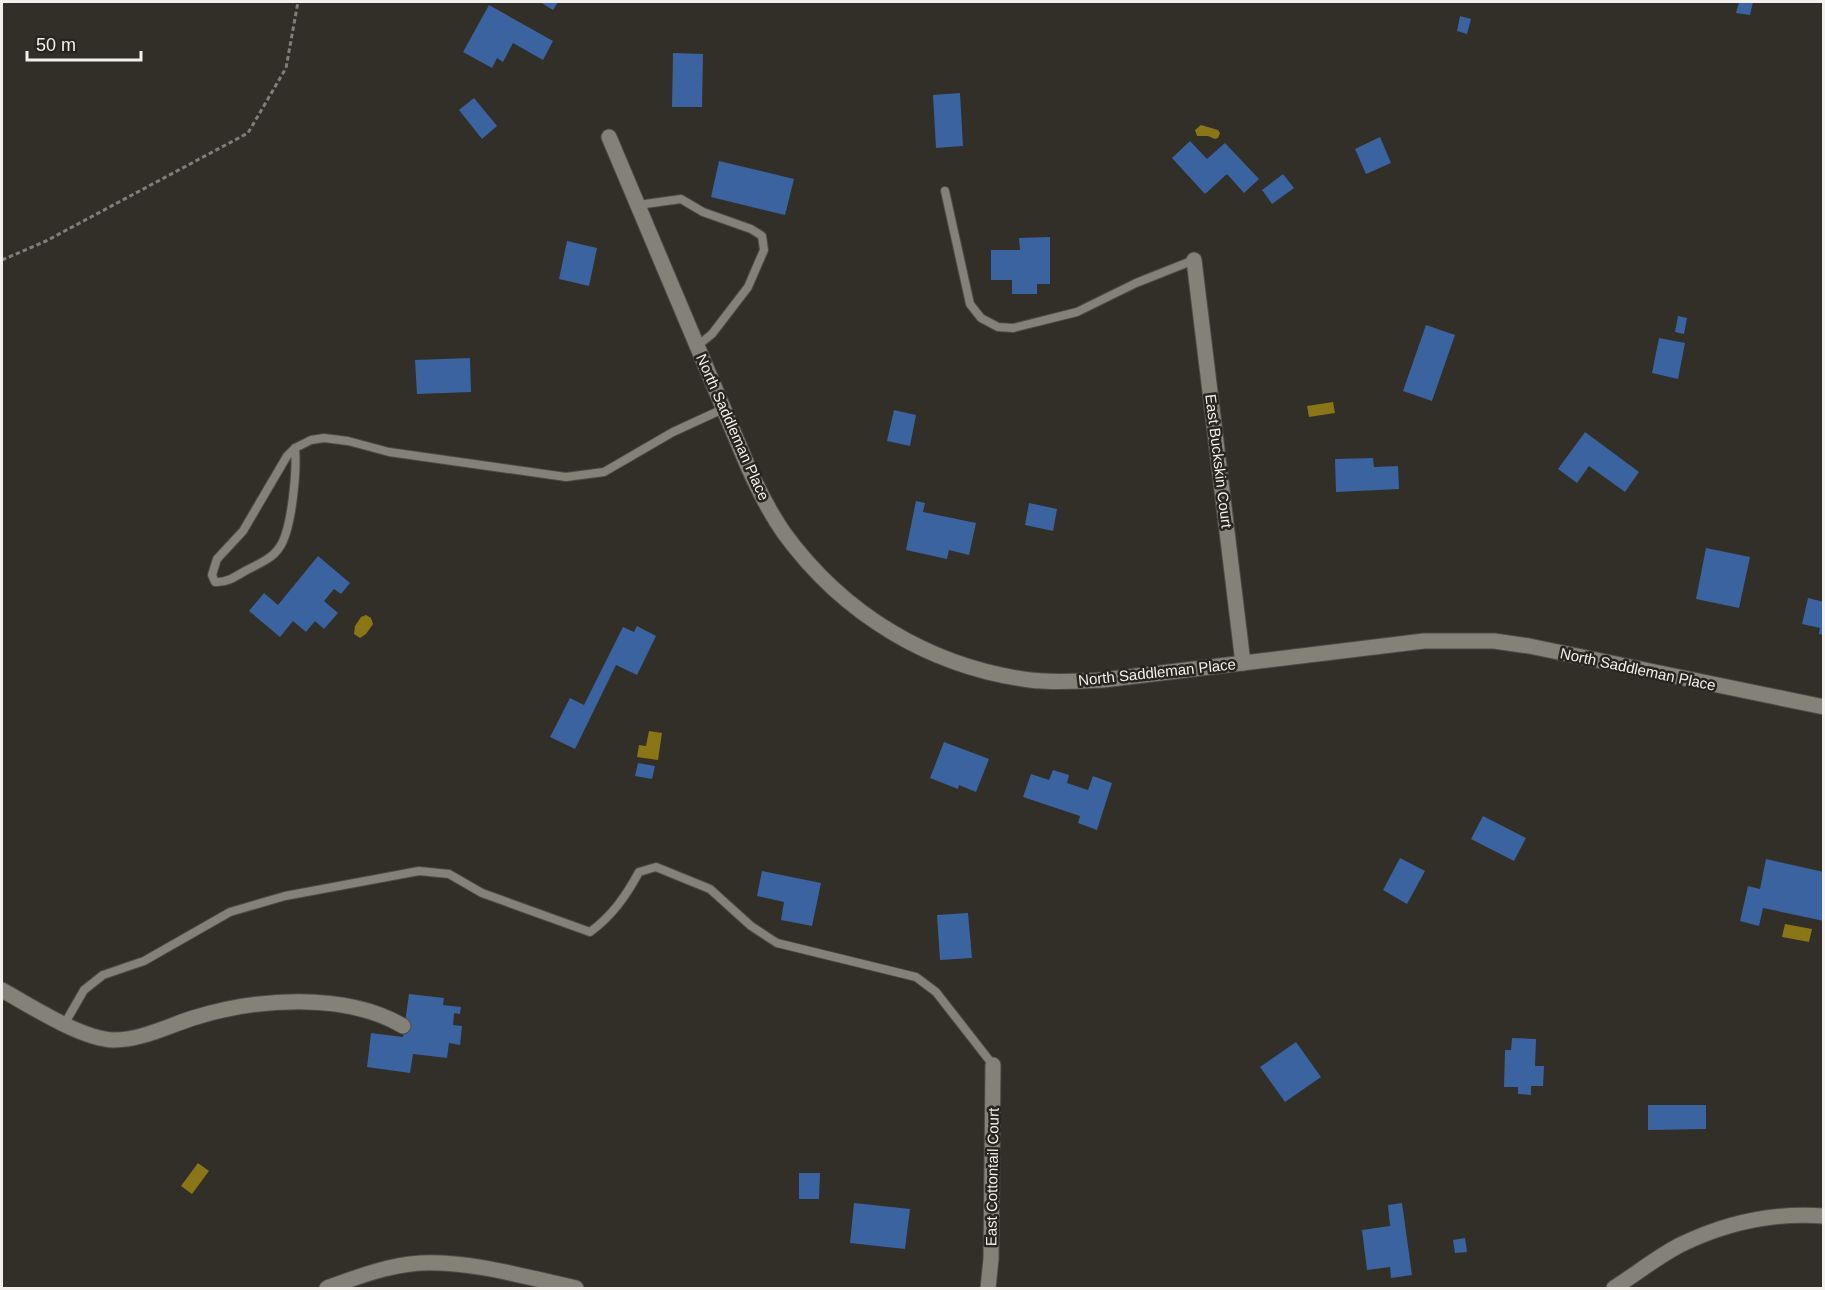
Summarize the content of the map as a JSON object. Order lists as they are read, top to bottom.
{
  "streets": {
    "street": ["North Saddleman Place", "East Buckskin Court", "East Cottontail Court"]
  },
  "crossings": [
    ["North Saddleman Place", "East Buckskin Court"]
  ],
  "scale_bar": "50 m"
}
